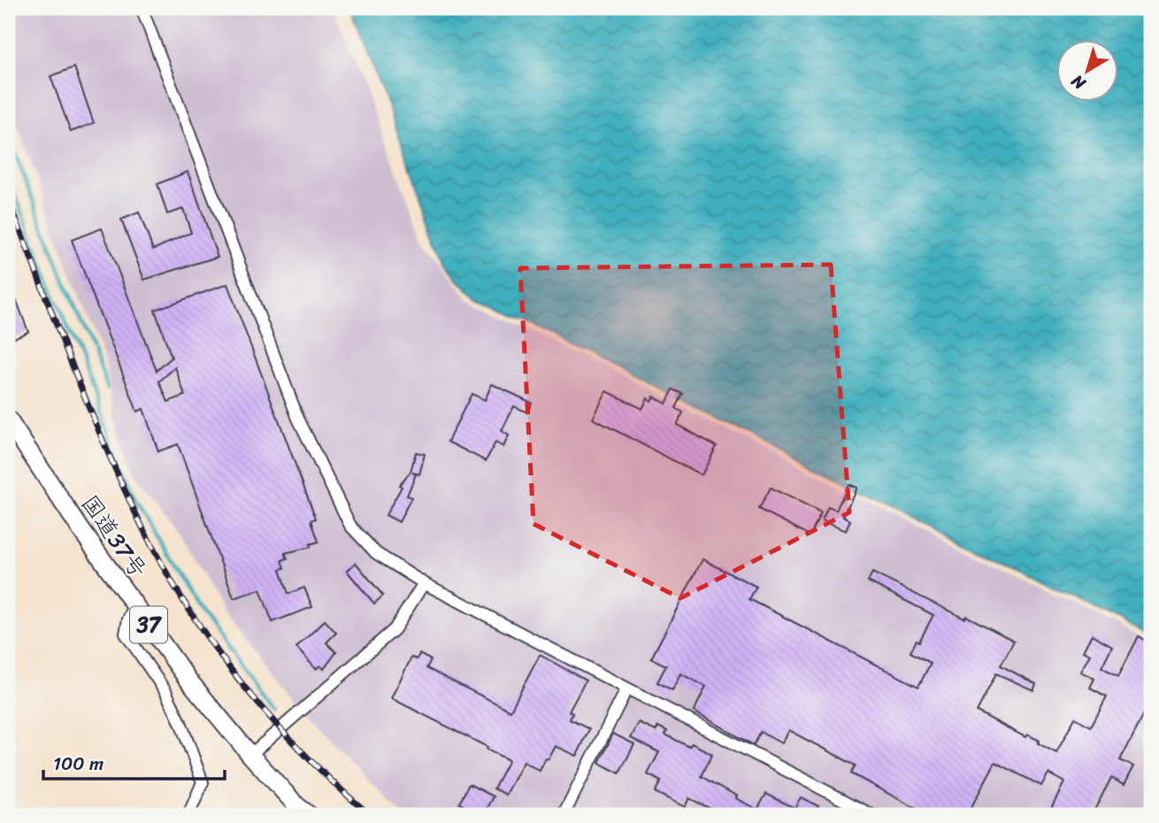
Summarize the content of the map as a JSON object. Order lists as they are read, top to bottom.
{
  "streets": {
    "highway": ["国道37号", "37"]
  },
  "scale_bar": "100 m",
  "north": "bottom left"
}
